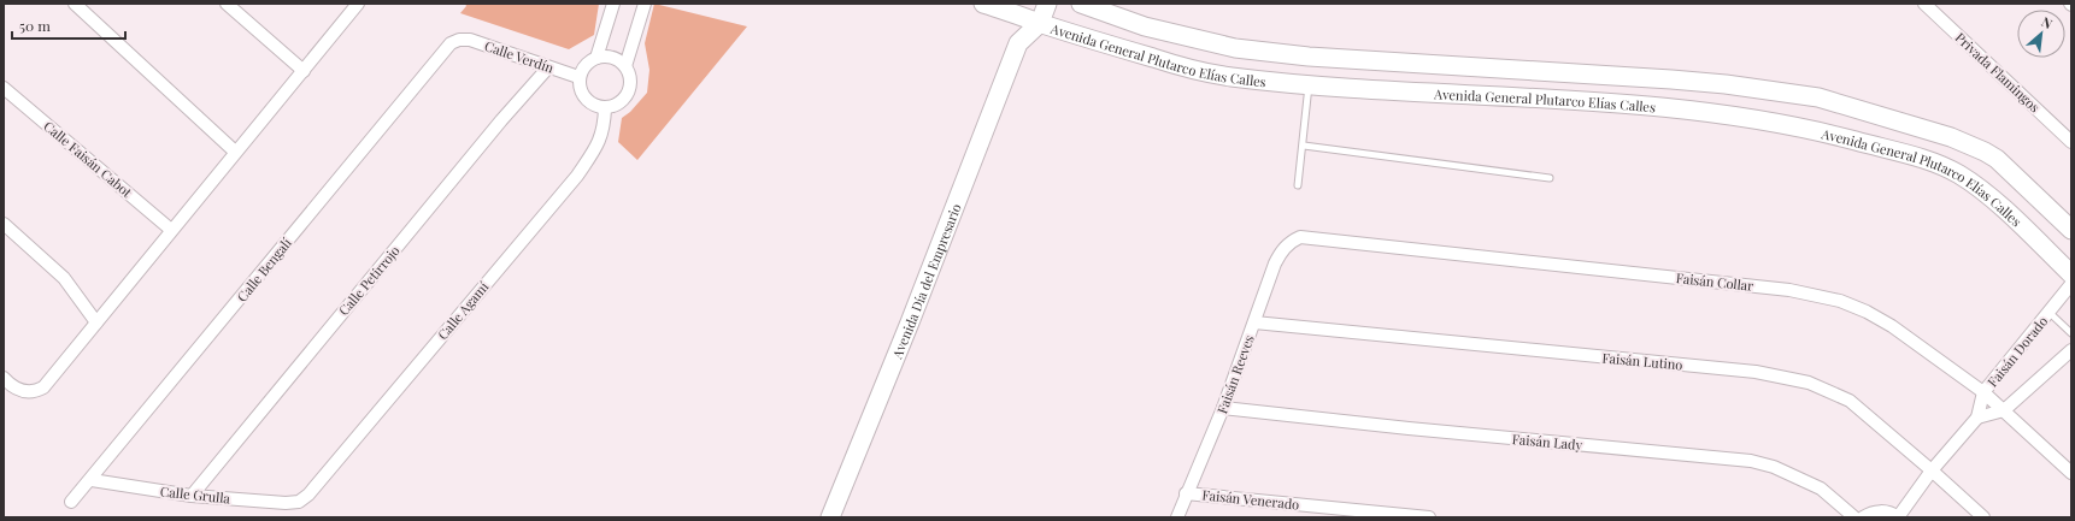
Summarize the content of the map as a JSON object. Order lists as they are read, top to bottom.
{
  "streets": {
    "street": [
      "Avenida General Plutarco Elías Calles",
      "Calle Verdín",
      "Privada Flamingos",
      "Calle Faisán Cabot",
      "Calle Bengalí",
      "Calle Petirrojo",
      "Avenida Día del Empresario",
      "Faisán Collar",
      "Calle Agamí",
      "Faisán Dorado",
      "Faisán Lutino",
      "Faisán Reeves",
      "Faisán Lady",
      "Calle Grulla",
      "Faisán Venerado"
    ]
  },
  "crossings": [
    ["Avenida General Plutarco Elías Calles", "Avenida Día del Empresario"],
    ["Calle Verdín", "Calle Bengalí"],
    ["Calle Verdín", "Calle Petirrojo"],
    ["Calle Verdín", "Calle Agamí"],
    ["Calle Bengalí", "Calle Grulla"],
    ["Calle Petirrojo", "Calle Grulla"],
    ["Faisán Collar", "Faisán Dorado"],
    ["Faisán Collar", "Faisán Reeves"],
    ["Calle Agamí", "Calle Grulla"],
    ["Faisán Dorado", "Faisán Lutino"],
    ["Faisán Lutino", "Faisán Reeves"],
    ["Faisán Reeves", "Faisán Lady"],
    ["Faisán Reeves", "Faisán Venerado"]
  ],
  "scale_bar": "50 m",
  "north": "top right"
}
